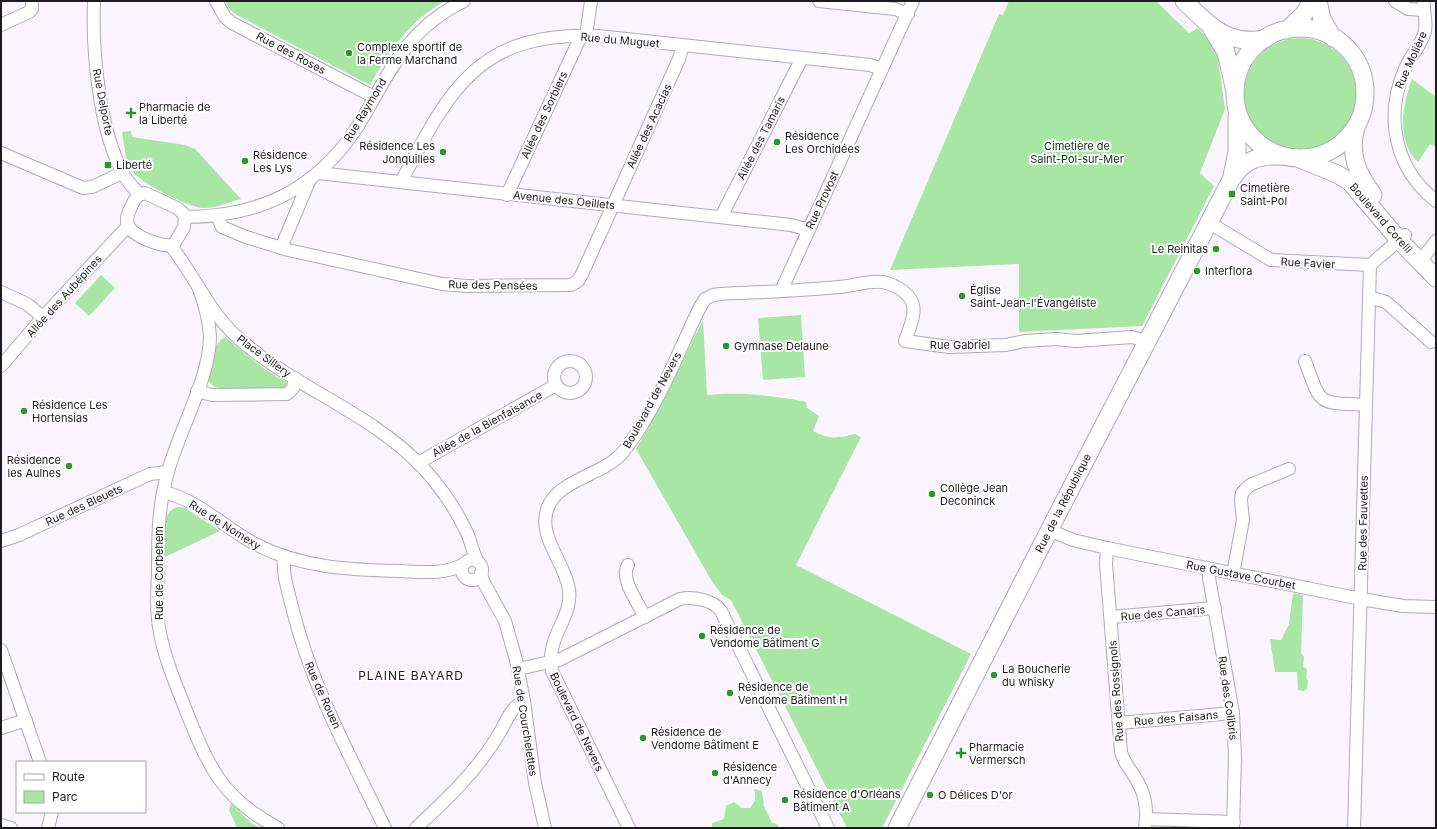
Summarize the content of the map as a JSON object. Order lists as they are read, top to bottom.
{
  "streets": {
    "street": [
      "Rue du Muguet",
      "Rue des Roses",
      "Rue Molière",
      "Rue Delporte",
      "Rue Raymond",
      "Allée des Sorbiers",
      "Allée des Acacias",
      "Allée des Tamaris",
      "Avenue des Oeillets",
      "Rue Provost",
      "Boulevard Corelli",
      "Rue Favier",
      "Rue des Pensées",
      "Allée des Aubépines",
      "Rue Gabriel",
      "Place Sillery",
      "Boulevard de Nevers",
      "Allée de la Bienfaisance",
      "Rue de la République",
      "Rue des Bleuets",
      "Rue des Fauvettes",
      "Rue de Nomexy",
      "Rue de Corbehem",
      "Rue Gustave Courbet",
      "Rue des Canaris",
      "Rue des Rossignols",
      "Rue de Rouen",
      "Rue des Colibris",
      "Rue des Faisans",
      "Rue de Courchelettes"
    ]
  },
  "crossings": [
    ["Rue du Muguet", "Allée des Sorbiers"],
    ["Rue du Muguet", "Allée des Acacias"],
    ["Rue du Muguet", "Allée des Tamaris"],
    ["Rue du Muguet", "Avenue des Oeillets"],
    ["Rue du Muguet", "Rue Provost"],
    ["Rue des Roses", "Rue Raymond"],
    ["Rue Delporte", "Rue Raymond"],
    ["Rue Delporte", "Allée des Aubépines"],
    ["Rue Delporte", "Place Sillery"],
    ["Rue Raymond", "Avenue des Oeillets"],
    ["Rue Raymond", "Rue des Pensées"],
    ["Rue Raymond", "Allée des Aubépines"],
    ["Rue Raymond", "Place Sillery"],
    ["Allée des Sorbiers", "Avenue des Oeillets"],
    ["Allée des Acacias", "Avenue des Oeillets"],
    ["Allée des Acacias", "Rue des Pensées"],
    ["Allée des Tamaris", "Avenue des Oeillets"],
    ["Avenue des Oeillets", "Rue Provost"],
    ["Avenue des Oeillets", "Rue des Pensées"],
    ["Rue Provost", "Rue Gabriel"],
    ["Boulevard Corelli", "Rue de la République"],
    ["Rue Favier", "Rue de la République"],
    ["Rue Favier", "Rue des Fauvettes"],
    ["Allée des Aubépines", "Place Sillery"],
    ["Rue Gabriel", "Boulevard de Nevers"],
    ["Rue Gabriel", "Rue de la République"],
    ["Place Sillery", "Rue de Corbehem"],
    ["Rue de la République", "Rue Gustave Courbet"],
    ["Rue des Bleuets", "Rue de Corbehem"],
    ["Rue des Fauvettes", "Rue Gustave Courbet"],
    ["Rue de Nomexy", "Rue de Corbehem"],
    ["Rue de Nomexy", "Rue de Rouen"],
    ["Rue de Nomexy", "Rue de Courchelettes"],
    ["Rue Gustave Courbet", "Rue des Rossignols"],
    ["Rue Gustave Courbet", "Rue des Colibris"],
    ["Rue des Canaris", "Rue des Rossignols"],
    ["Rue des Canaris", "Rue des Colibris"],
    ["Rue des Rossignols", "Rue des Faisans"],
    ["Rue des Colibris", "Rue des Faisans"]
  ],
  "districts": ["PLAINE BAYARD"],
  "parks": ["Cimetière de Saint-Pol-sur-Mer"],
  "places": {
    "other": [
      "Complexe sportif de la Ferme Marchand",
      "Résidence Les Orchidées",
      "Résidence Les Jonquilles",
      "Résidence Les Lys",
      "Le Reinitas",
      "Interflora",
      "Église Saint-Jean-l'Évangéliste",
      "Gymnase Delaune",
      "Résidence Les Hortensias",
      "Résidence les Aulnes",
      "Collège Jean Deconinck",
      "Résidence de Vendome Bâtiment G",
      "La Boucherie du whisky",
      "Résidence de Vendome Bâtiment H",
      "Résidence de Vendome Bâtiment E",
      "Résidence d'Annecy",
      "O Délices D'or",
      "Résidence d'Orléans Bâtiment A"
    ],
    "health": ["Pharmacie de la Liberté", "Pharmacie Vermersch"],
    "transit": ["Liberté", "Cimetière Saint-Pol"]
  },
  "legend": ["Route", "Parc"]
}
